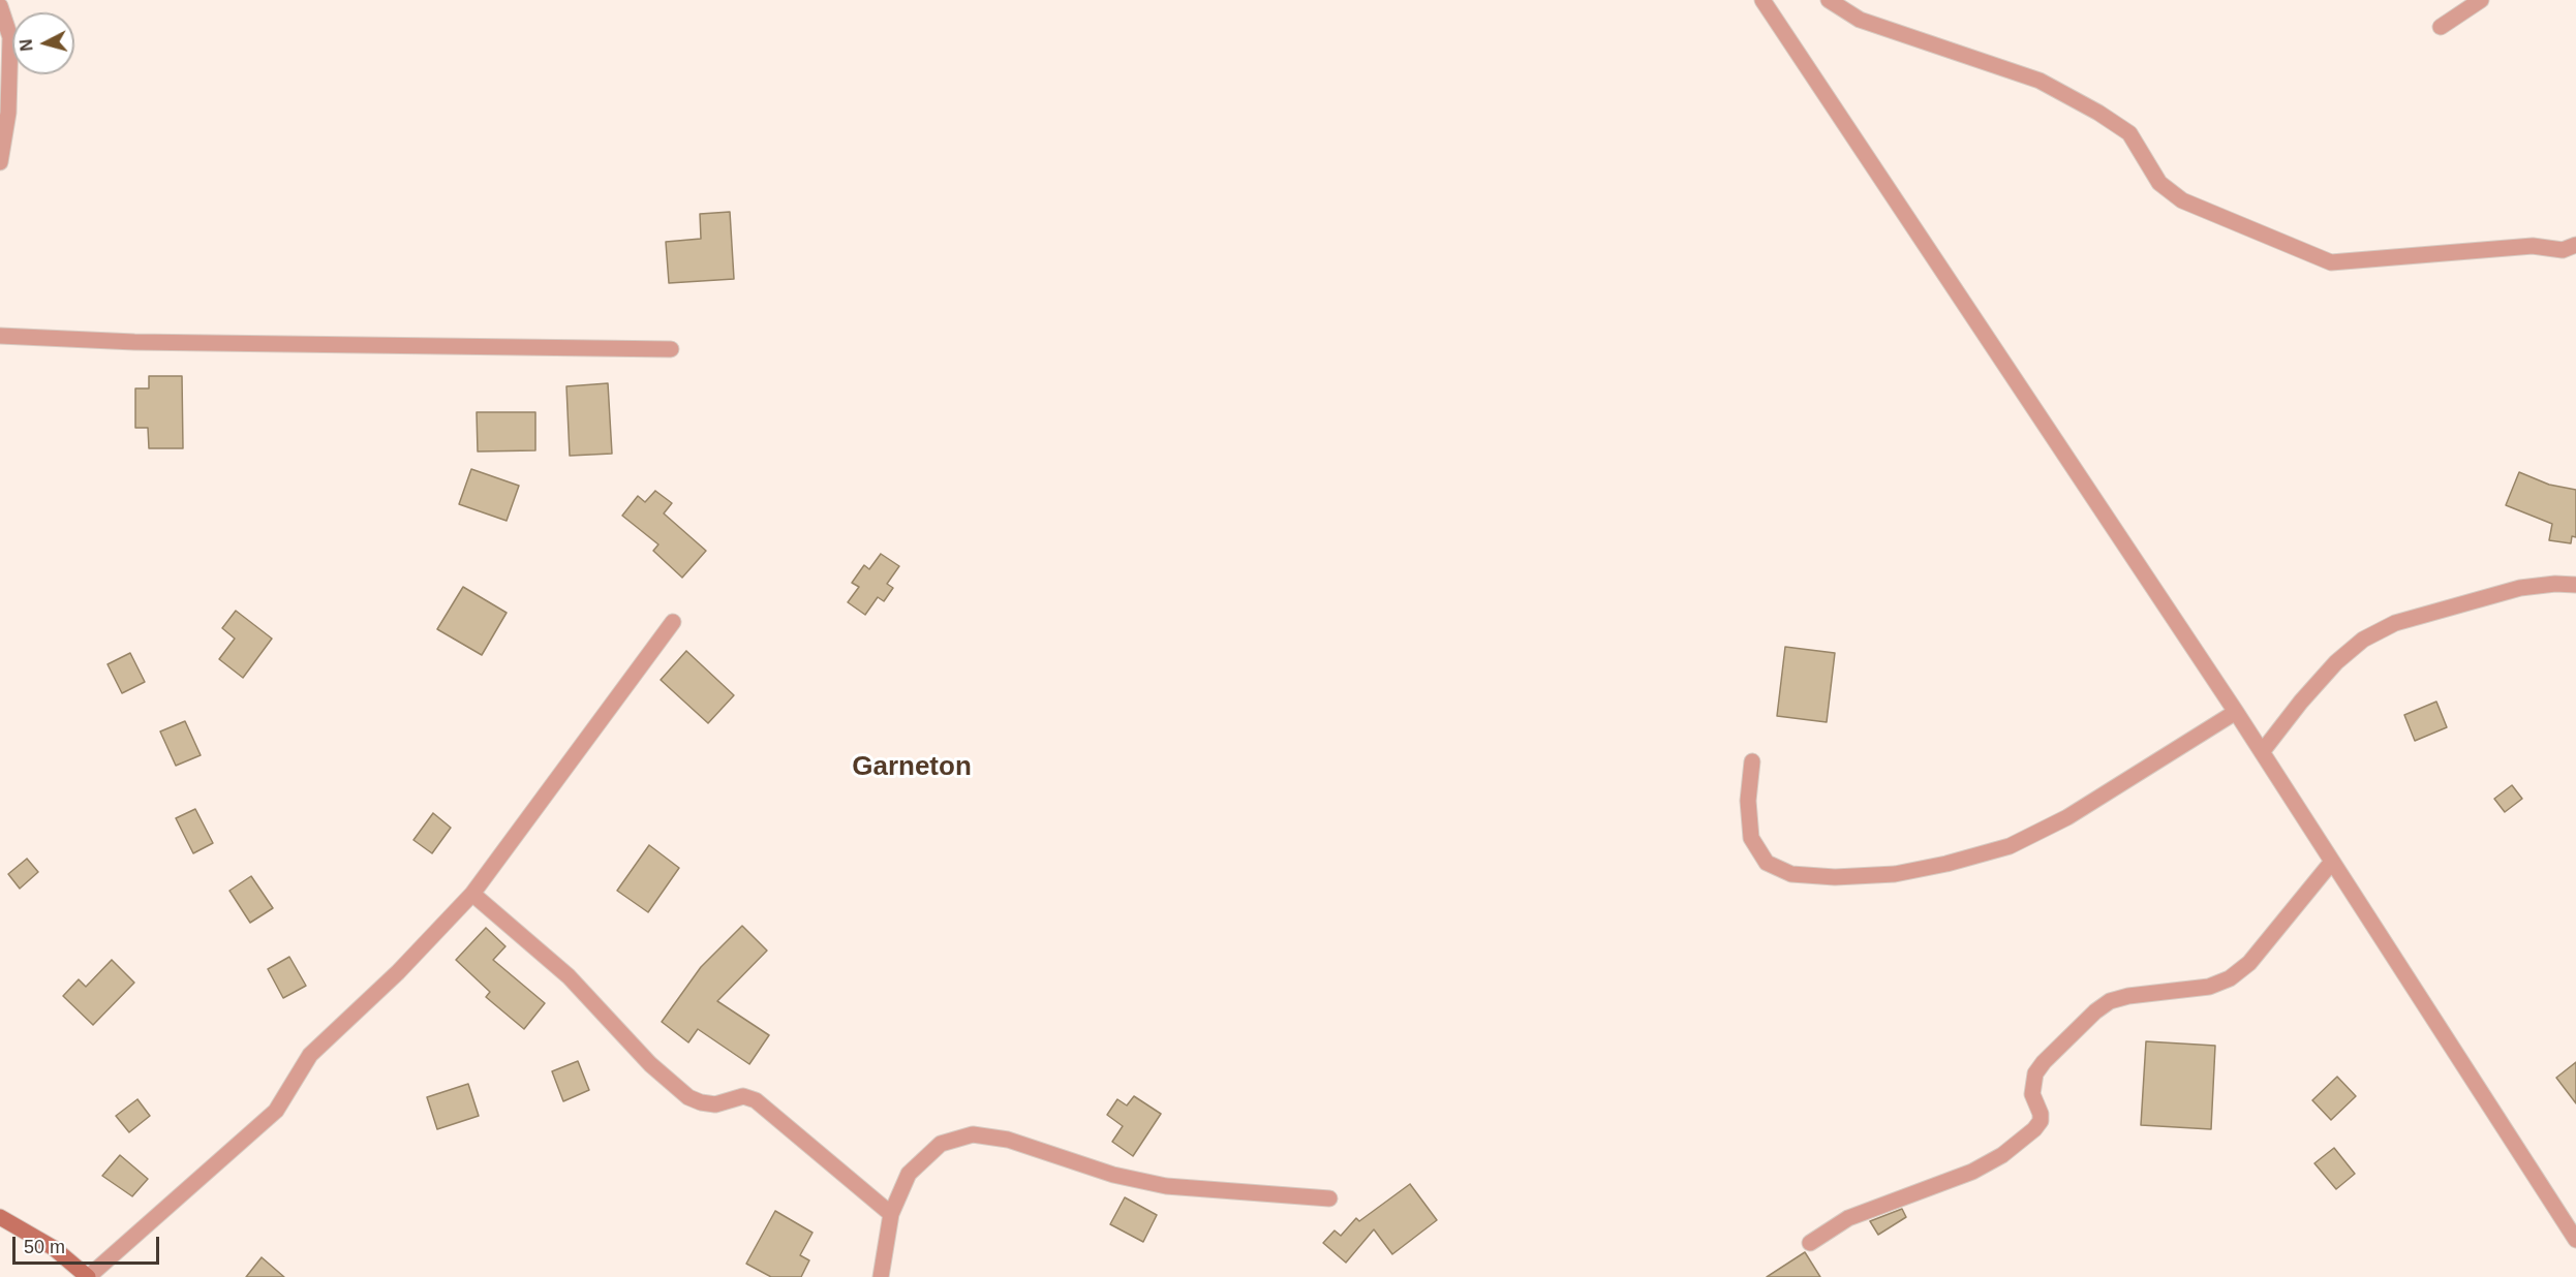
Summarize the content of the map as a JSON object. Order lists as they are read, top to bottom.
{
  "districts": ["Garneton"],
  "scale_bar": "50 m",
  "north": "left"
}
